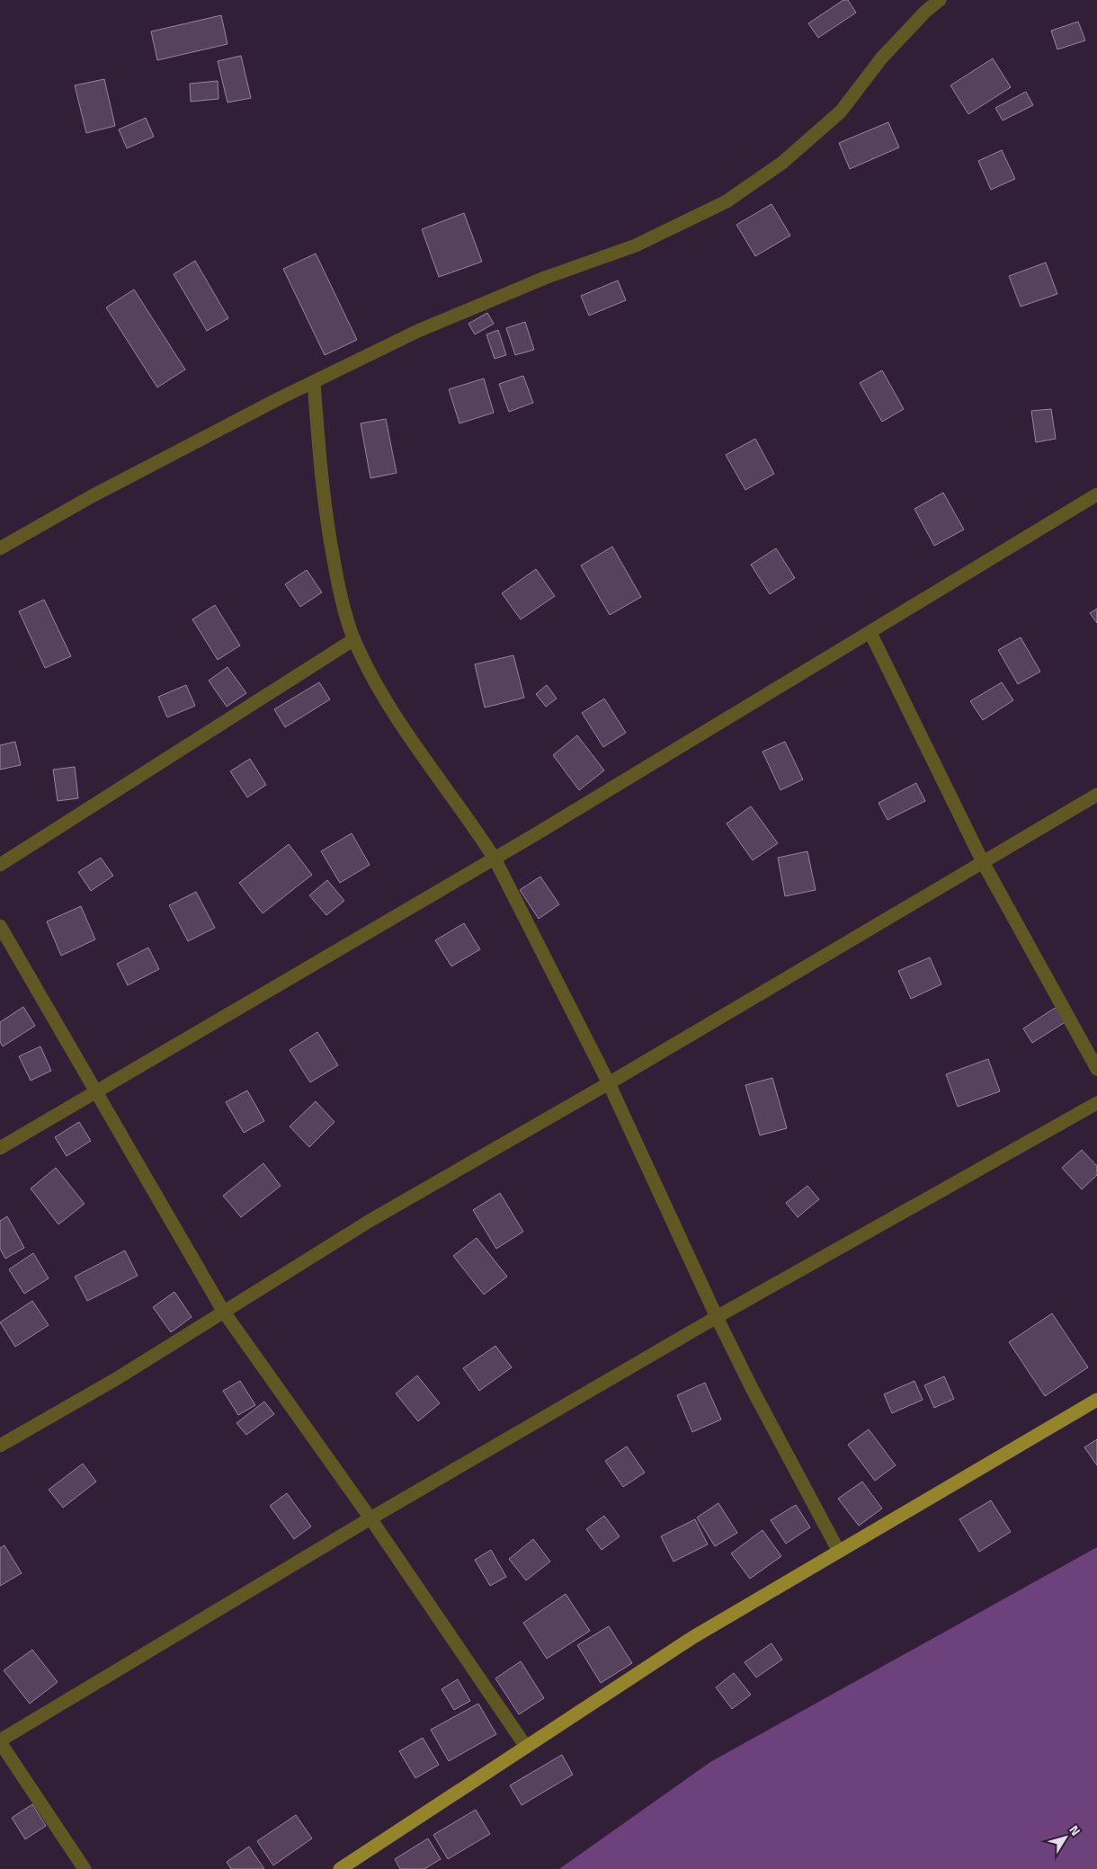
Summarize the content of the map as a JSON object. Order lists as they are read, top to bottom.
{
  "north": "top right"
}
